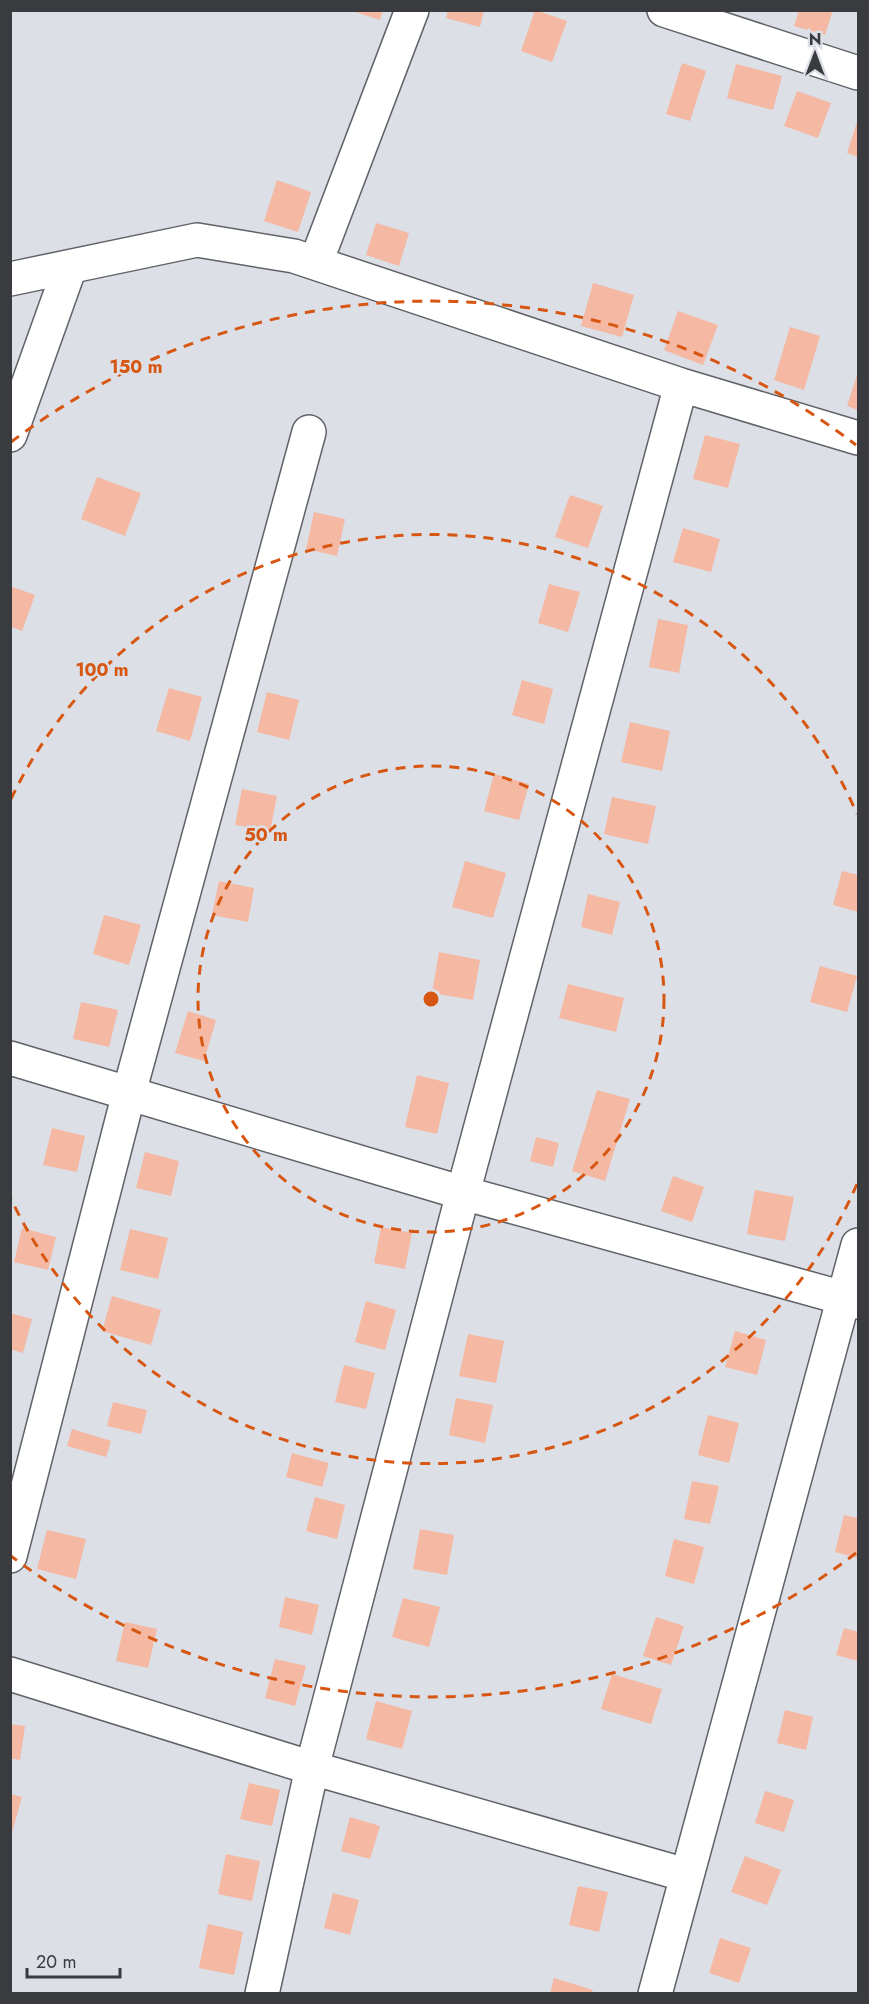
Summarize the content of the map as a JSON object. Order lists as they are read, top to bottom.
{
  "scale_bar": "20 m",
  "north": "top",
  "rings": ["150 m", "100 m", "50 m"]
}
